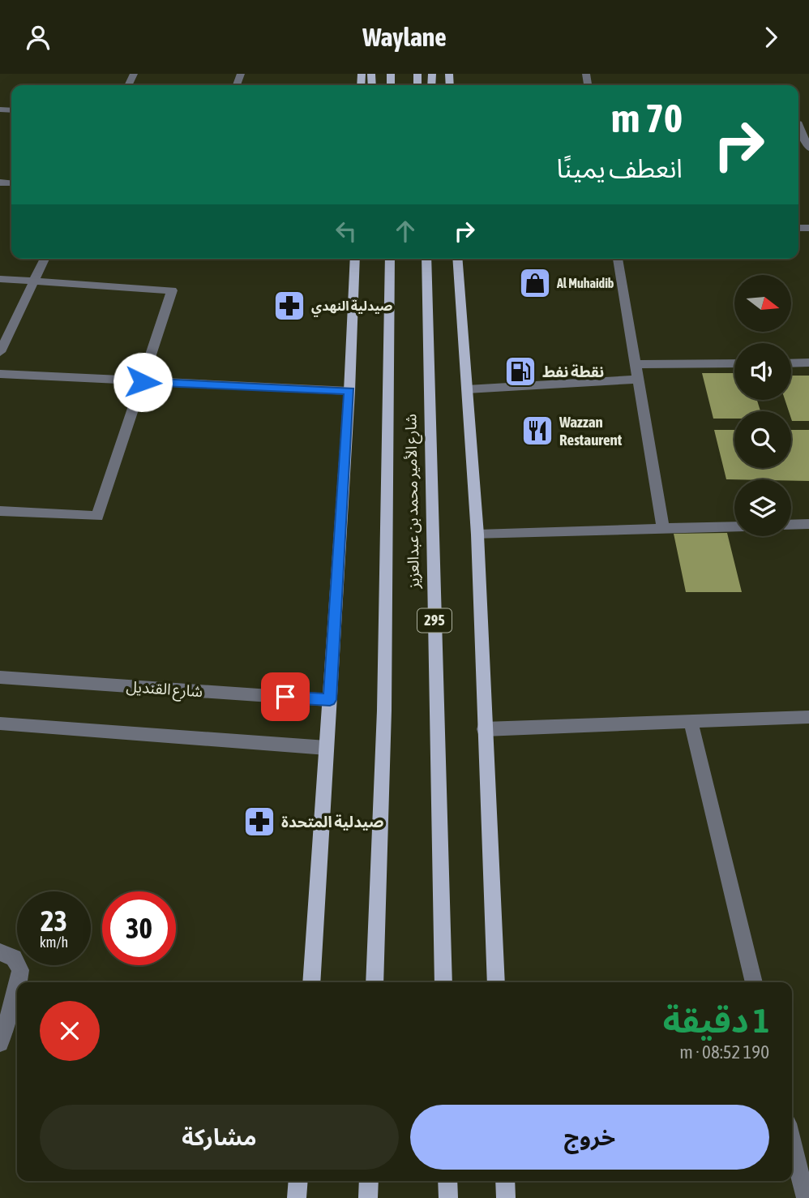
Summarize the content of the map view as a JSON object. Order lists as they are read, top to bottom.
{
  "streets": {
    "main road": ["شارع الأمير محمد بن عبدالعزيز", "295"],
    "street": ["شارع القنديل"]
  },
  "places": {
    "shop": ["Al Muhaidib"],
    "pharmacy": ["صيدلية النهدي", "صيدلية المتحدة"],
    "fuel station": ["نقطة نفط"],
    "restaurant": ["Wazzan Restaurent"]
  },
  "north": "right",
  "page": {
    "header": "Waylane",
    "turn": ["70 m", "انعطف يمينًا"],
    "speed": "23 km/h",
    "limit": "30",
    "heading": ["1 دقيقة", "190 m · 08:52"],
    "buttons": ["خروج", "مشاركة"]
  }
}
